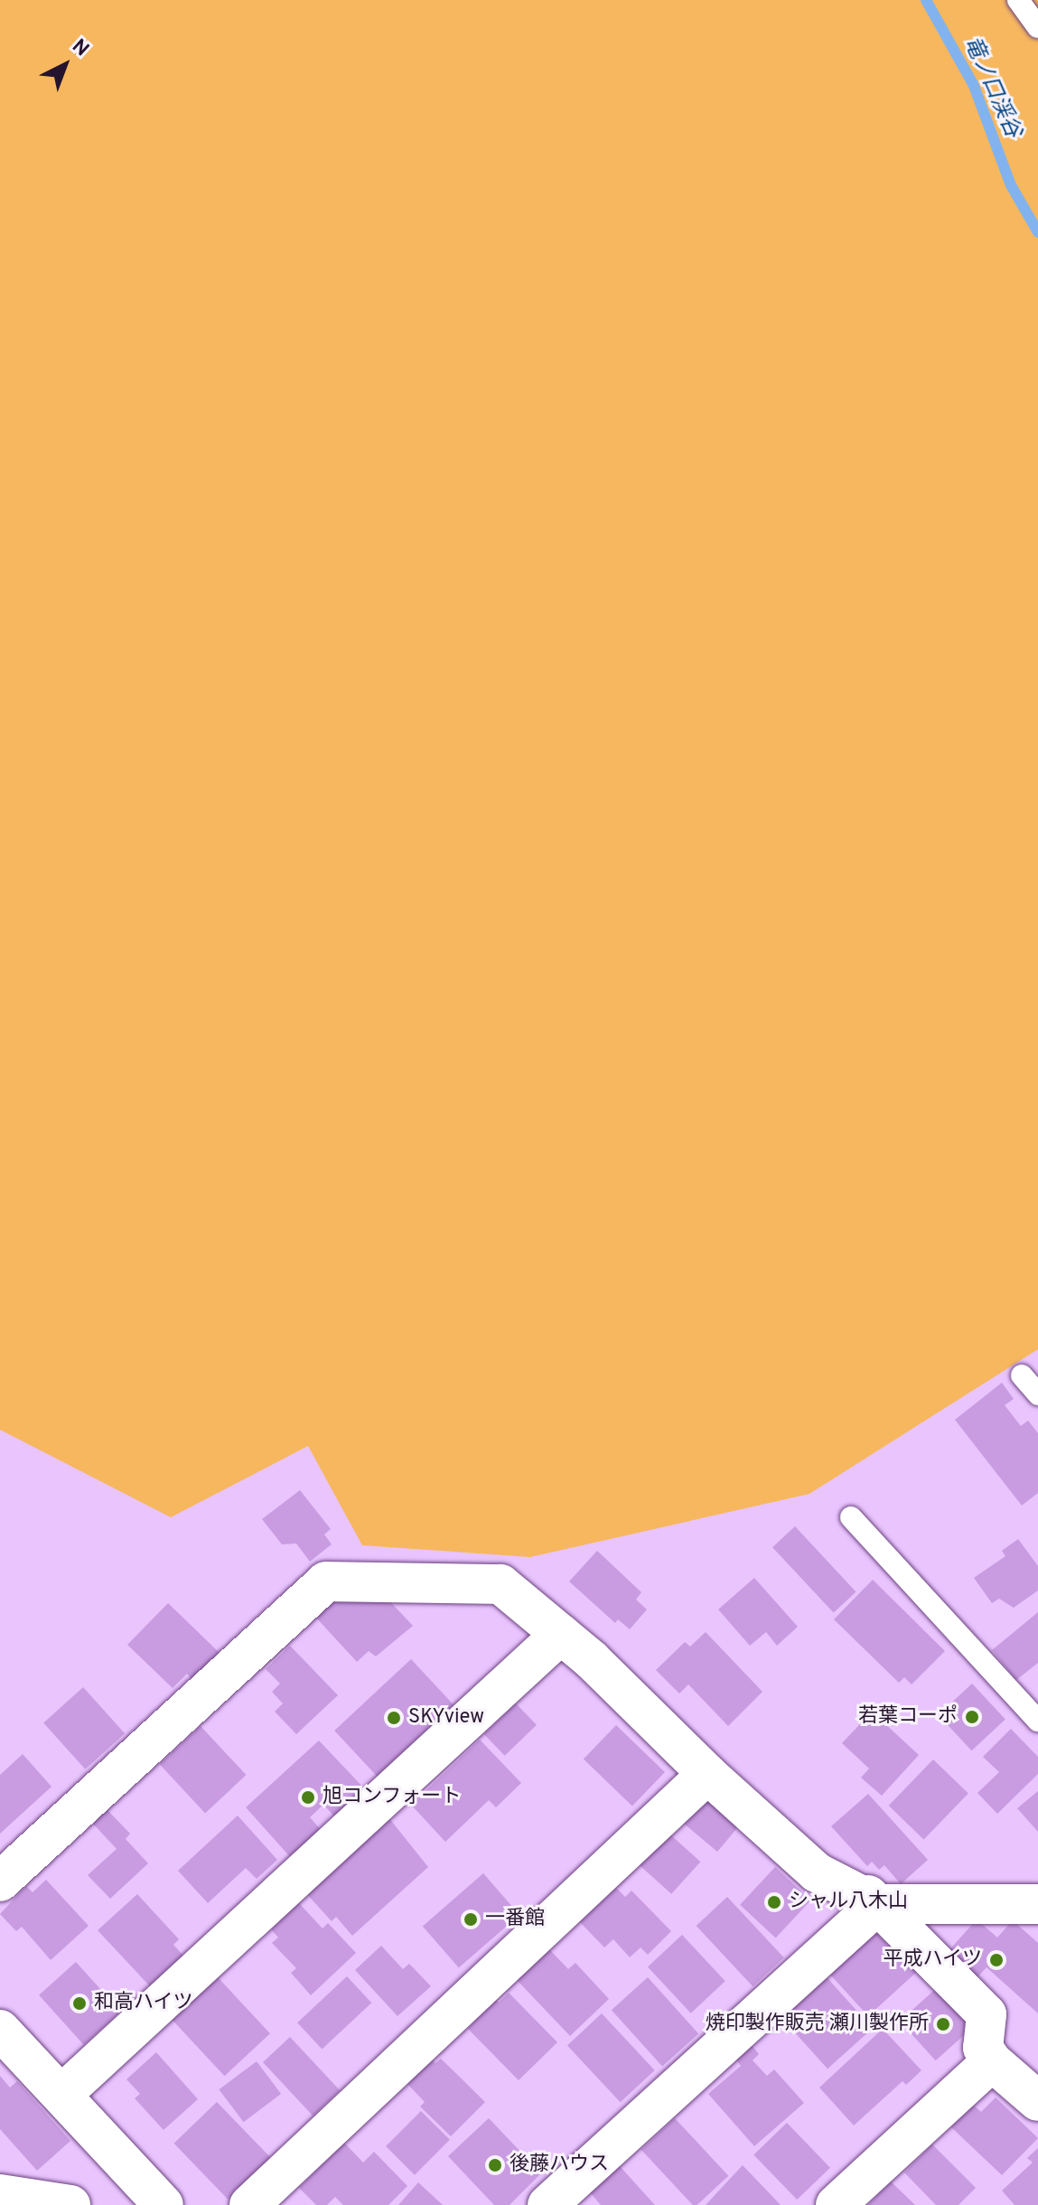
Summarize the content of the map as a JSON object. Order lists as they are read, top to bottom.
{
  "water": ["竜ノ口渓谷"],
  "places": [
    "若葉コーポ",
    "SKYview",
    "旭コンフォート",
    "シャル八木山",
    "一番館",
    "平成ハイツ",
    "和高ハイツ",
    "焼印製作販売 瀬川製作所",
    "後藤ハウス"
  ],
  "north": "top right"
}
